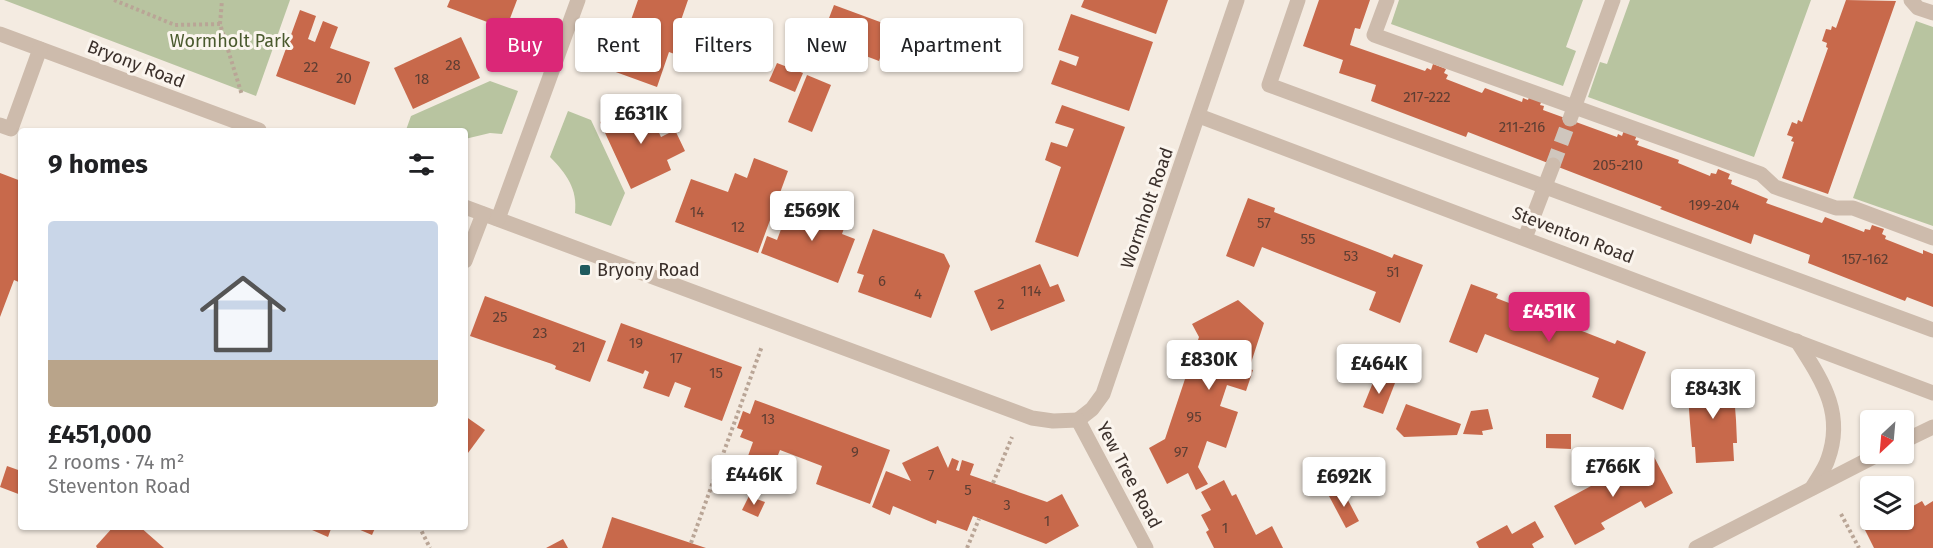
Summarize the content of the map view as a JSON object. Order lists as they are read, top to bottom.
{
  "streets": {
    "street": [
      "Bryony Road",
      "Wormholt Road",
      "Steventon Road",
      "Yew Tree Road"
    ]
  },
  "crossings": [
    ["Wormholt Road", "Steventon Road"],
    ["Wormholt Road", "Yew Tree Road"]
  ],
  "parks": ["Wormholt Park"],
  "places": {
    "transit": ["Bryony Road"]
  },
  "house_numbers": [
    "28",
    "22",
    "20",
    "18",
    "217-222",
    "211-216",
    "205-210",
    "199-204",
    "14",
    "57",
    "12",
    "55",
    "53",
    "157-162",
    "51",
    "6",
    "114",
    "4",
    "2",
    "25",
    "23",
    "19",
    "21",
    "17",
    "15",
    "95",
    "13",
    "9",
    "97",
    "7",
    "5",
    "3",
    "1",
    "1"
  ],
  "north": "bottom left",
  "page": {
    "chip": [
      "Buy",
      "Rent",
      "Filters",
      "New",
      "Apartment"
    ],
    "price": [
      "£631K",
      "£569K",
      "£451K",
      "£830K",
      "£464K",
      "£843K",
      "£766K",
      "£446K",
      "£692K"
    ],
    "heading": "9 homes",
    "list": [
      {
        "name": "£451,000",
        "note": "2 rooms · 74 m² · Steventon Road"
      }
    ]
  }
}
